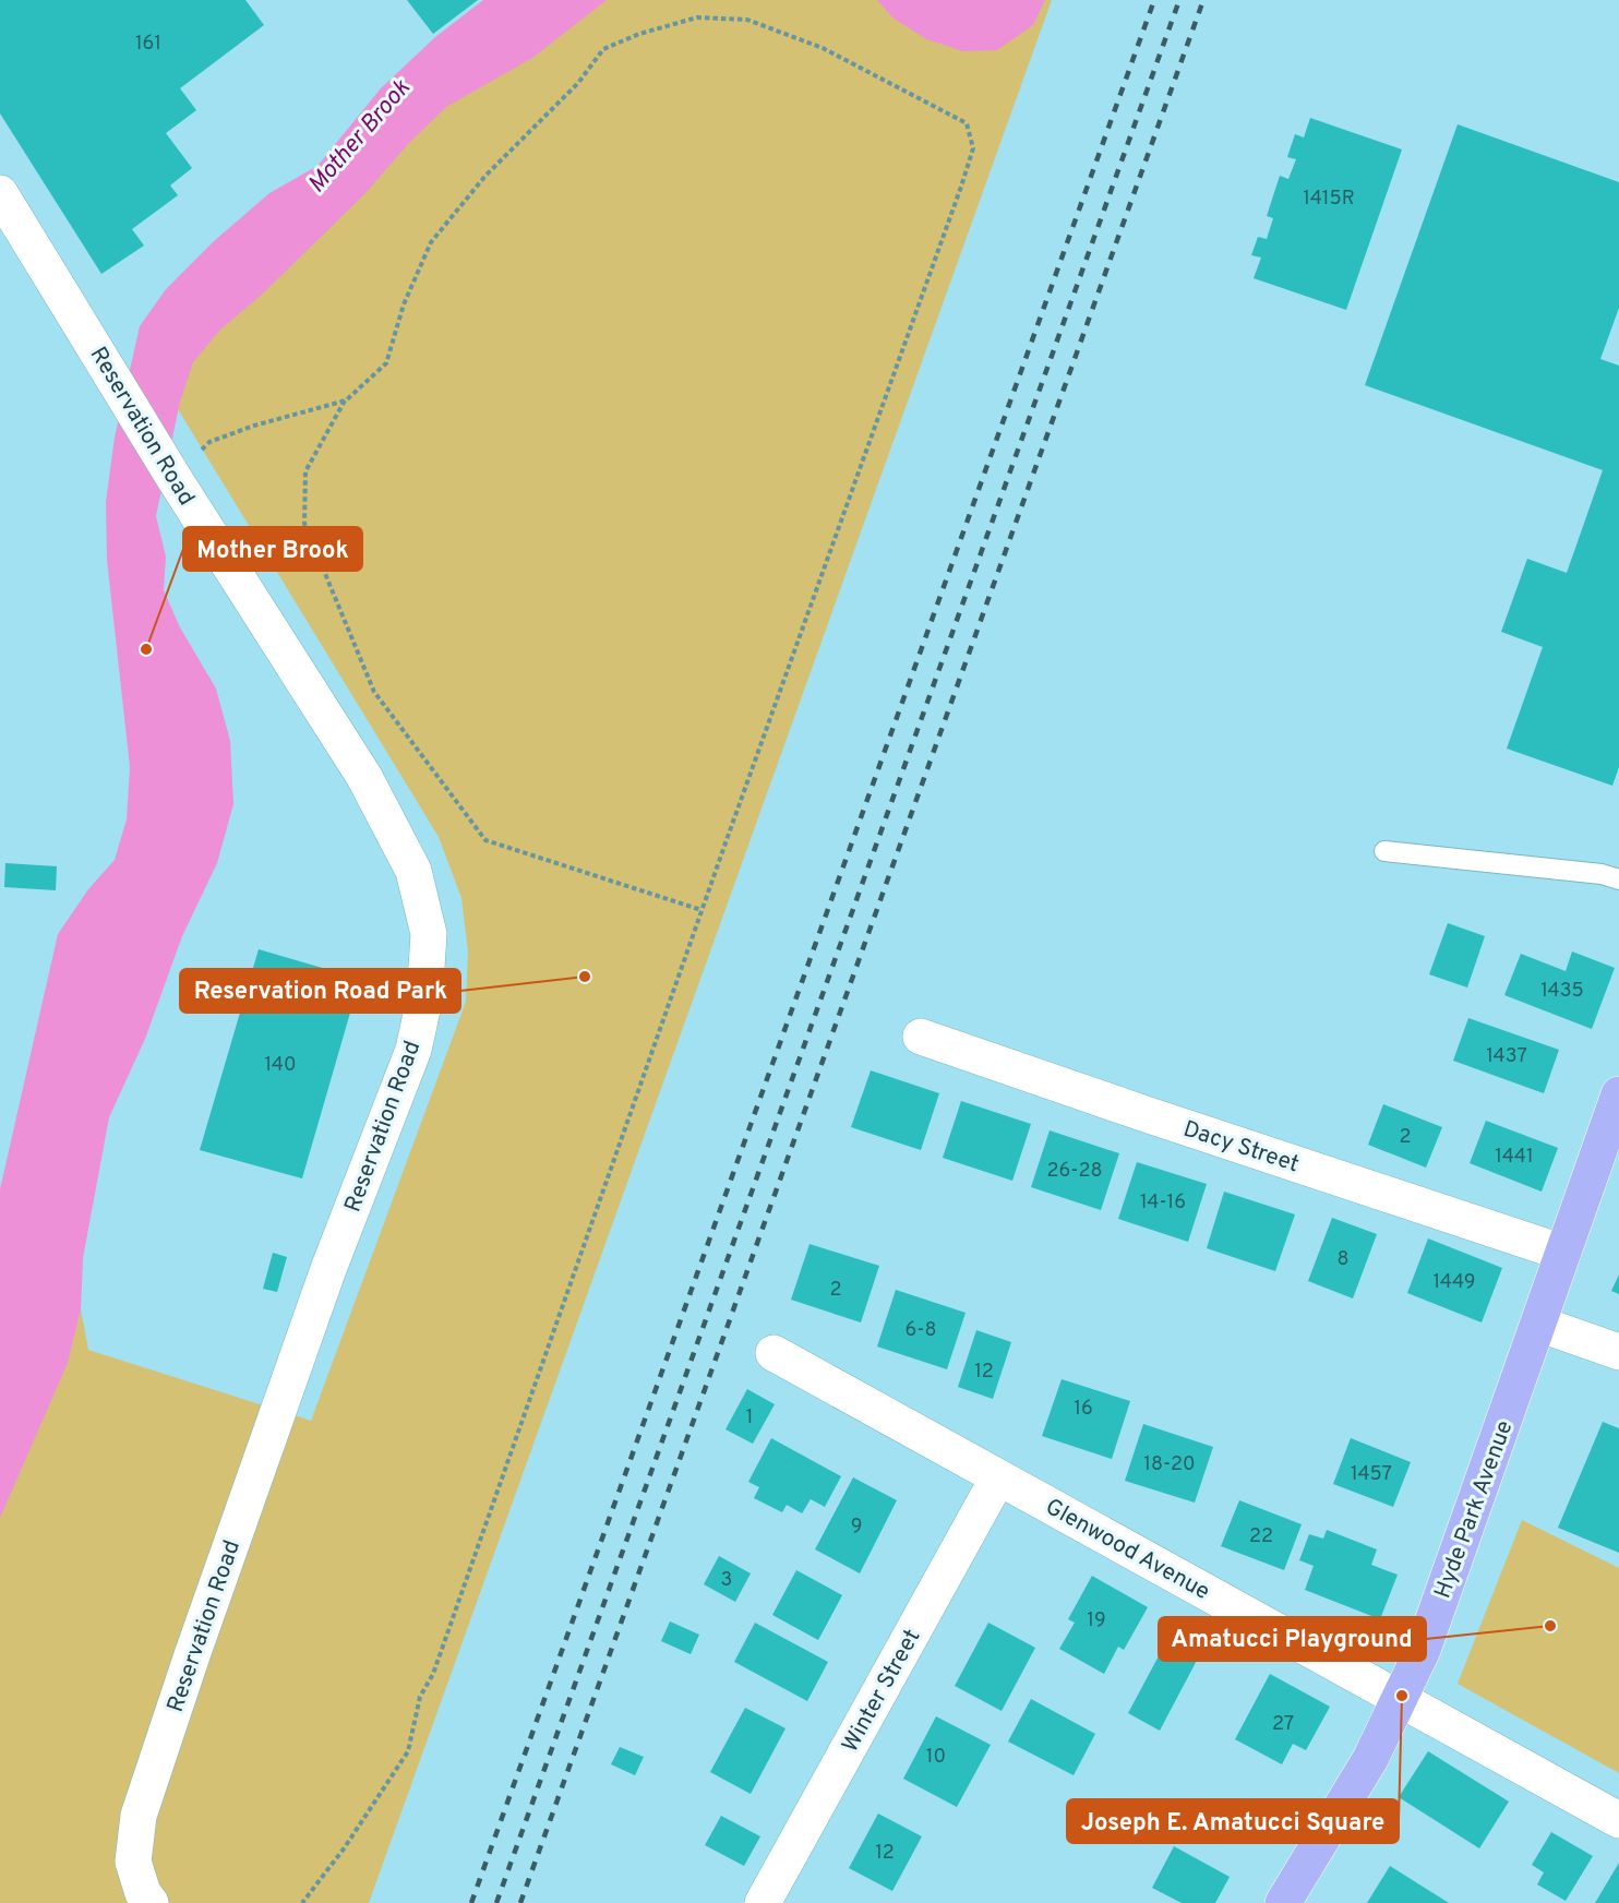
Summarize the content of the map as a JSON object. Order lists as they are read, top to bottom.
{
  "streets": {
    "main road": ["Hyde Park Avenue"],
    "street": [
      "Reservation Road",
      "Dacy Street",
      "Glenwood Avenue",
      "Winter Street"
    ]
  },
  "crossings": [
    ["Dacy Street", "Hyde Park Avenue"],
    ["Hyde Park Avenue", "Glenwood Avenue"],
    ["Glenwood Avenue", "Winter Street"]
  ],
  "water": ["Mother Brook"],
  "places": [
    "Mother Brook",
    "Reservation Road Park",
    "Amatucci Playground",
    "Joseph E. Amatucci Square"
  ],
  "house_numbers": [
    "161",
    "1415R",
    "1435",
    "1437",
    "140",
    "2",
    "1441",
    "26-28",
    "14-16",
    "8",
    "1449",
    "2",
    "6-8",
    "12",
    "16",
    "1",
    "18-20",
    "1457",
    "9",
    "22",
    "3",
    "19",
    "27",
    "10",
    "12"
  ]
}
